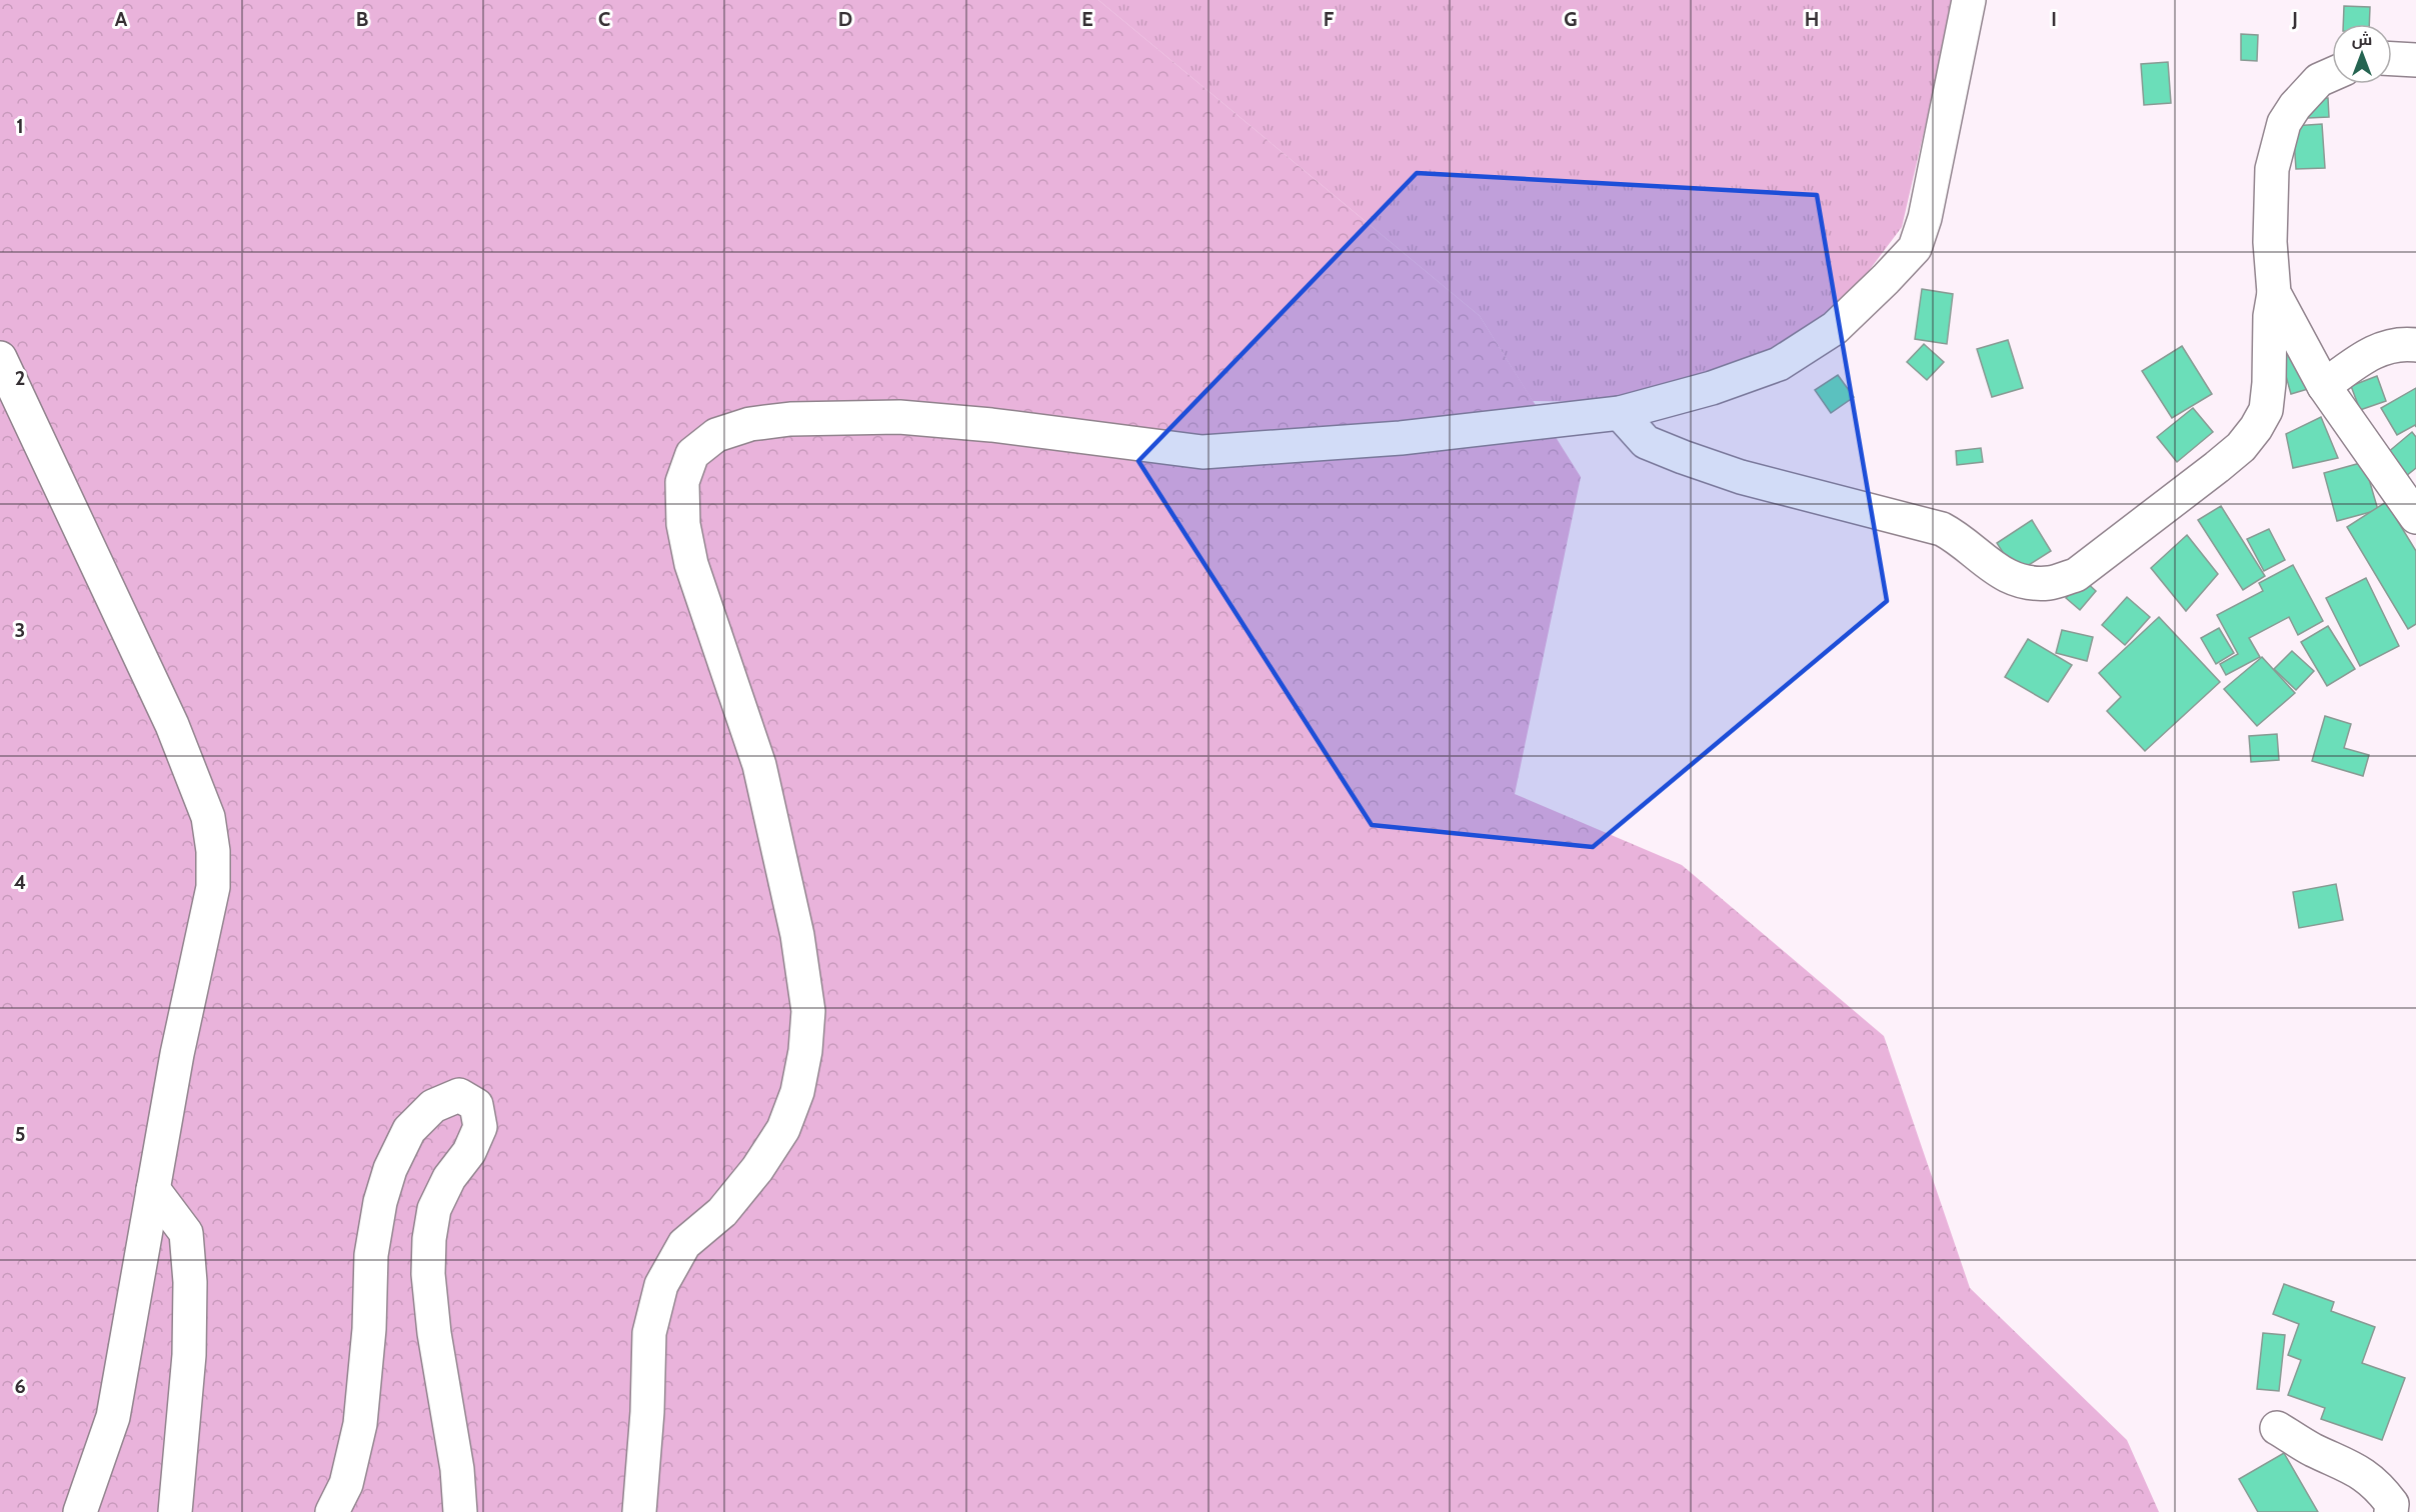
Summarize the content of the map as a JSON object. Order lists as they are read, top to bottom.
{
  "north": "top",
  "grid": {
    "columns": [
      "A",
      "B",
      "C",
      "D",
      "E",
      "F",
      "G",
      "H",
      "I",
      "J"
    ],
    "rows": [
      "1",
      "2",
      "3",
      "4",
      "5",
      "6"
    ]
  }
}
